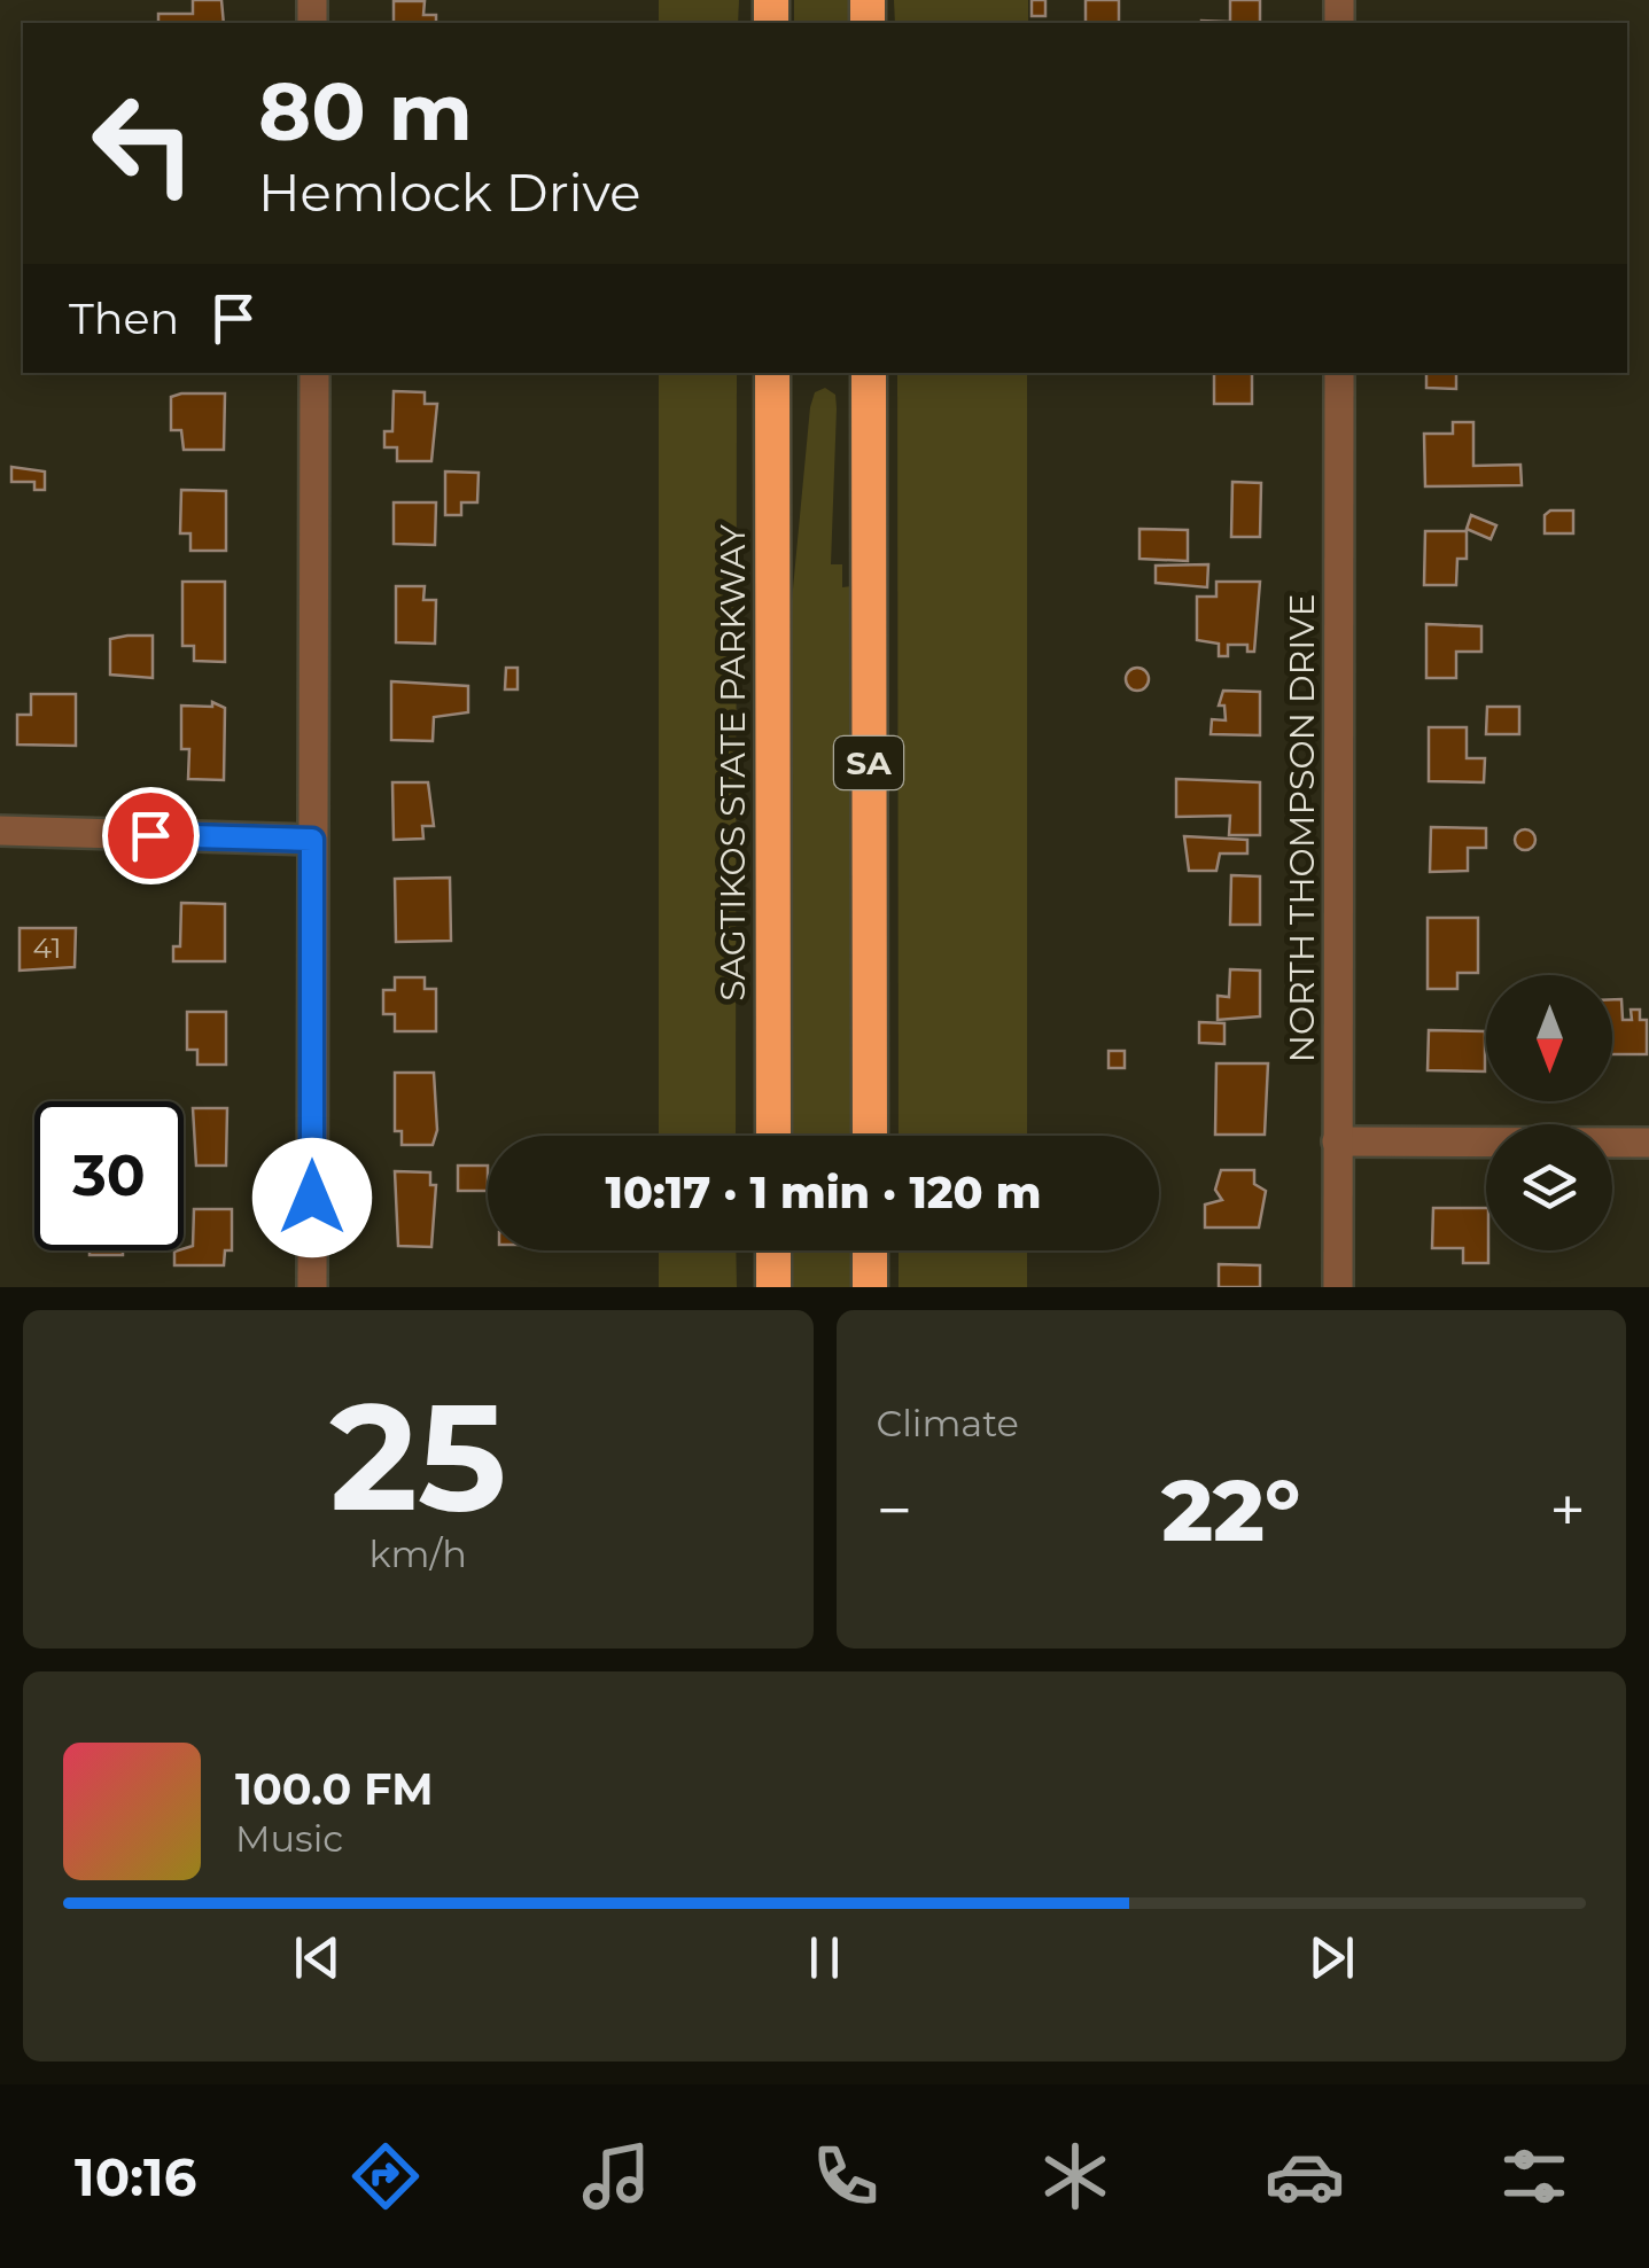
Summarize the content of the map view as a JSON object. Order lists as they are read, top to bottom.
{
  "streets": {
    "highway": ["SAGTIKOS STATE PARKWAY", "SA"],
    "street": ["NORTH THOMPSON DRIVE"]
  },
  "house_numbers": ["41"],
  "north": "bottom",
  "page": {
    "turn": ["80 m", "Hemlock Drive"],
    "then": "Then",
    "limit": "30",
    "trip": "10:17 · 1 min · 120 m",
    "tile": [
      ["25", "km/h"],
      "Climate"
    ],
    "heat": ["−", "22°", "+"],
    "song": ["100.0 FM", "Music"],
    "tabs": "10:16"
  }
}
